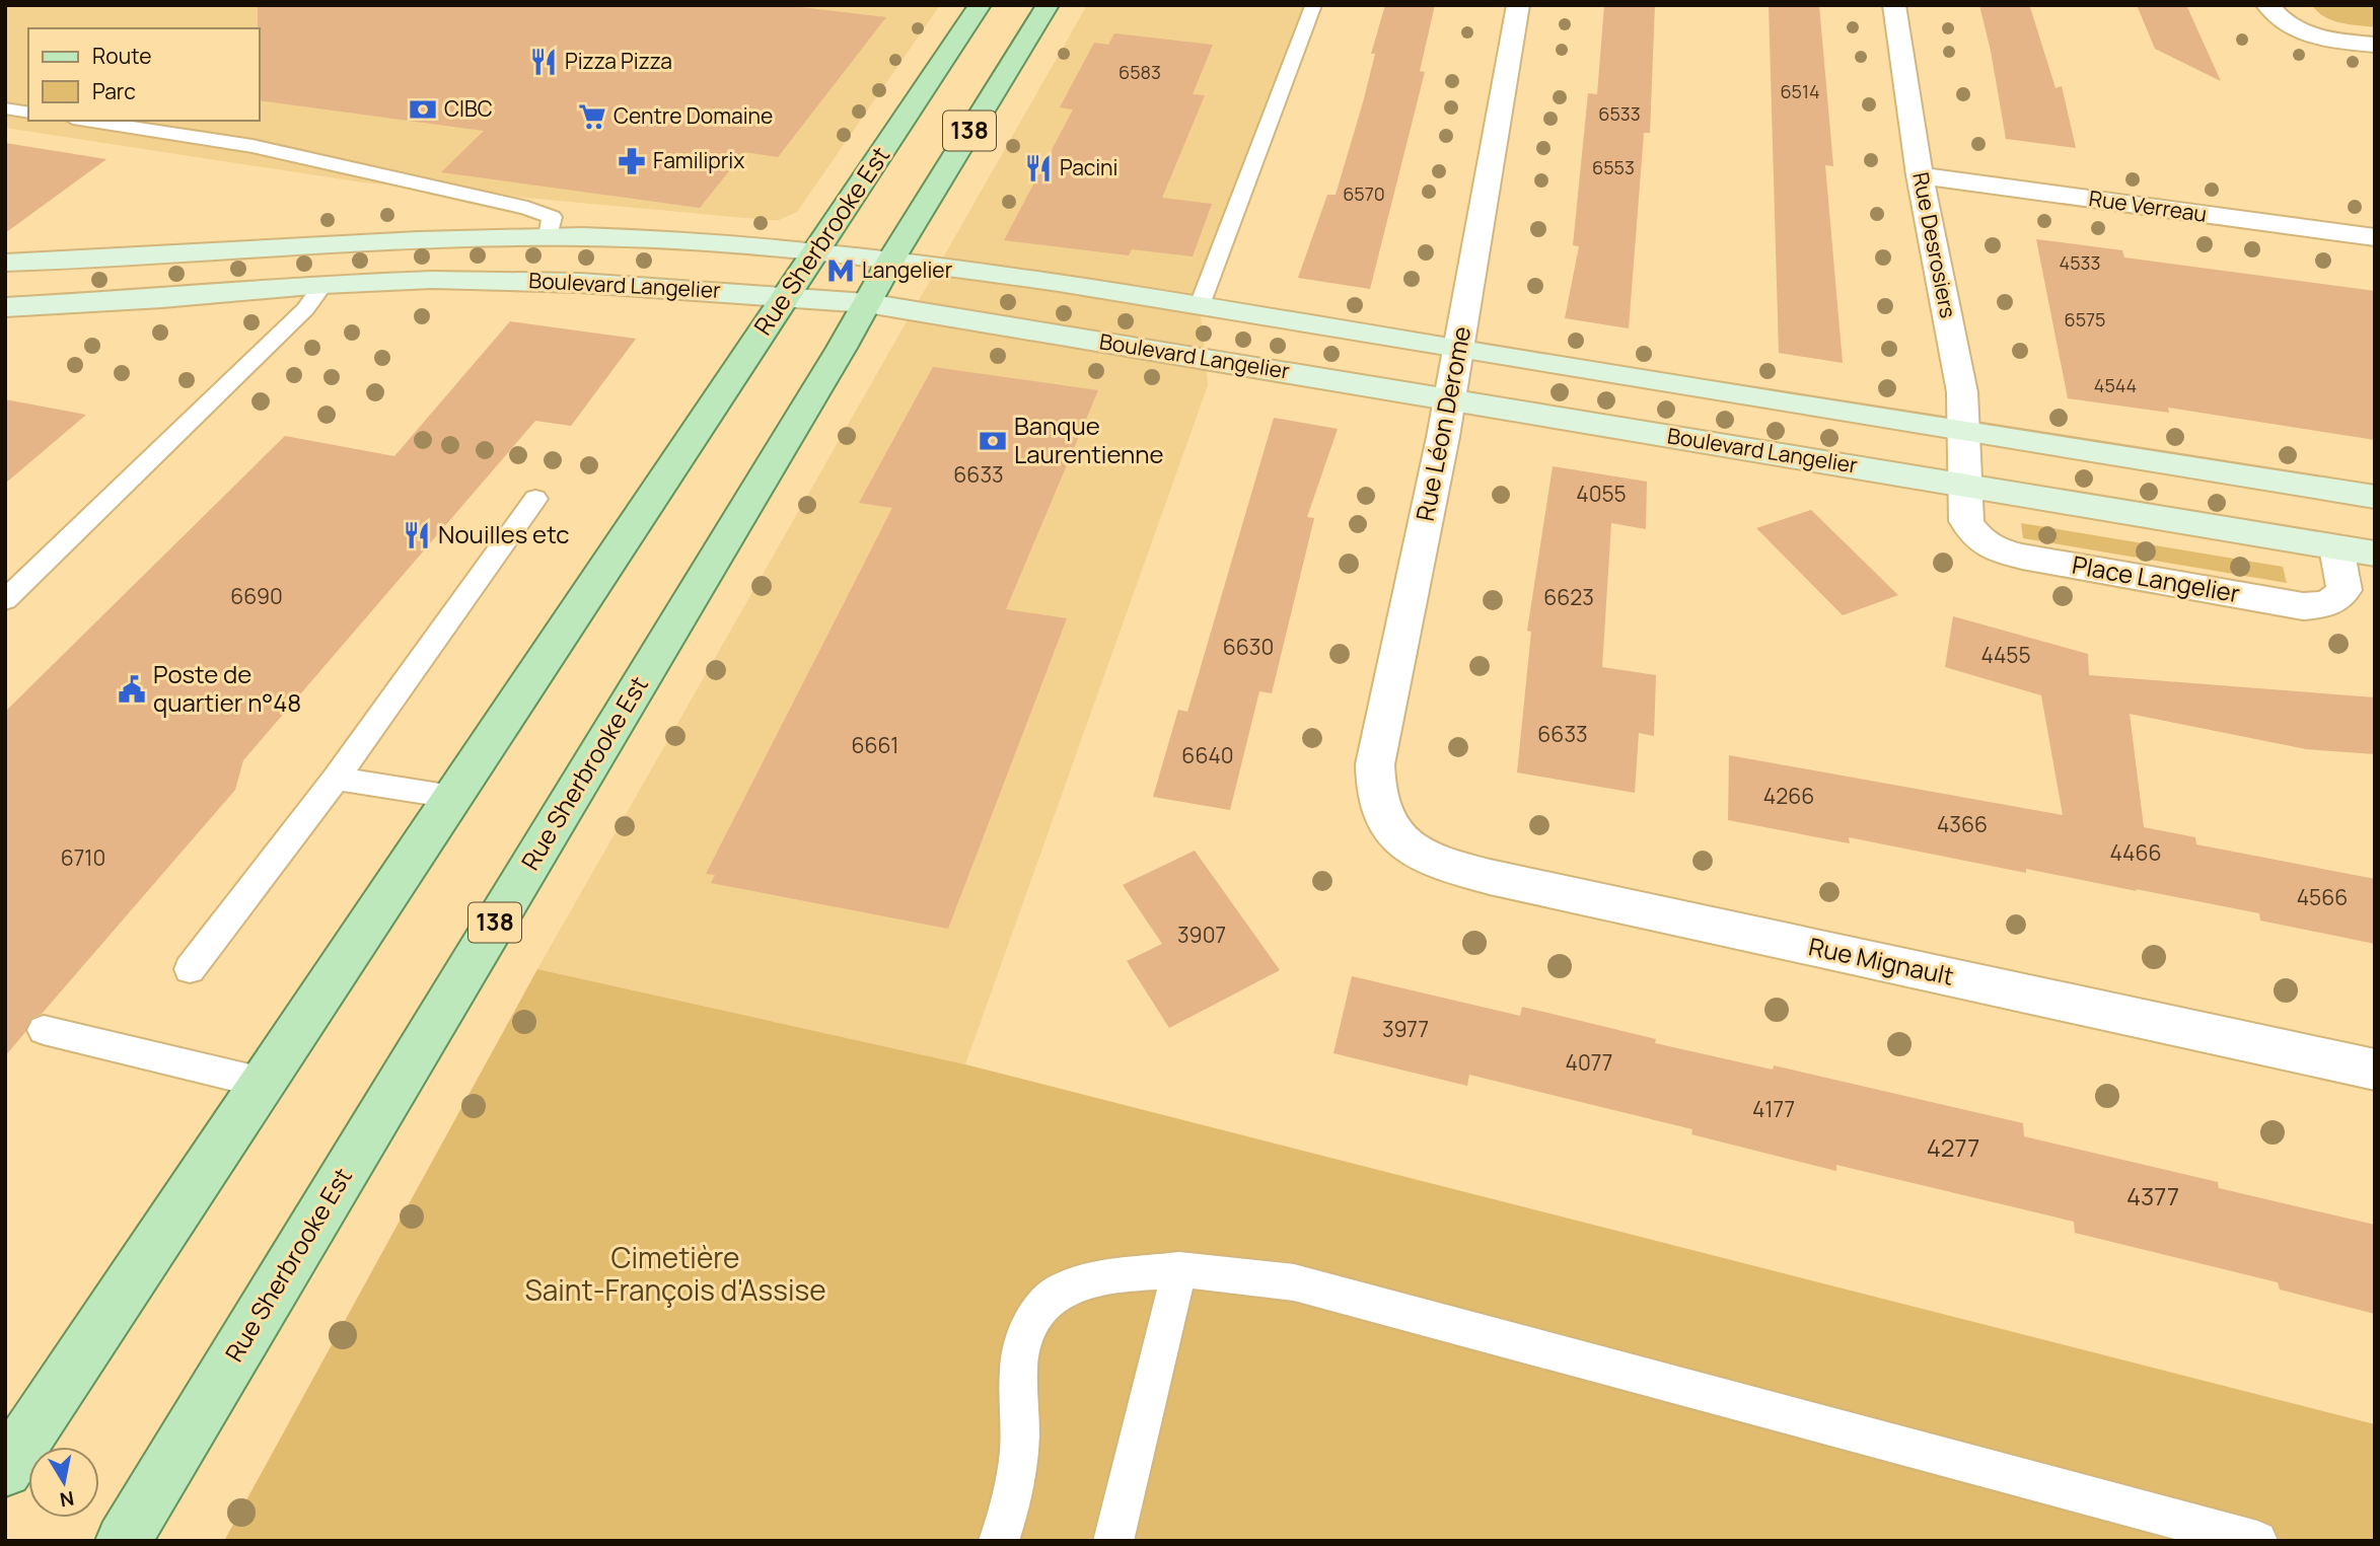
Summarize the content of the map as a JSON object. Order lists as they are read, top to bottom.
{
  "streets": {
    "main road": ["138", "Rue Sherbrooke Est", "Boulevard Langelier"],
    "street": [
      "Rue Verreau",
      "Rue Desrosiers",
      "Rue Léon Derome",
      "Place Langelier",
      "Rue Mignault"
    ]
  },
  "crossings": [
    ["Rue Verreau", "Rue Desrosiers"],
    ["Rue Sherbrooke Est", "Boulevard Langelier"],
    ["Rue Desrosiers", "Boulevard Langelier"],
    ["Rue Desrosiers", "Place Langelier"],
    ["Boulevard Langelier", "Rue Léon Derome"],
    ["Boulevard Langelier", "Place Langelier"],
    ["Rue Léon Derome", "Rue Mignault"]
  ],
  "parks": ["Cimetière Saint-François d'Assise"],
  "places": {
    "restaurant": ["Pizza Pizza", "Pacini", "Nouilles etc"],
    "bank": ["CIBC", "Banque Laurentienne"],
    "supermarket": ["Centre Domaine"],
    "pharmacy": ["Familiprix"],
    "metro station": ["Langelier"],
    "public building": ["Poste de quartier n°48"]
  },
  "house_numbers": [
    "6583",
    "6514",
    "6533",
    "6553",
    "6570",
    "4533",
    "6575",
    "4544",
    "6633",
    "4055",
    "6690",
    "6623",
    "6630",
    "4455",
    "6633",
    "6661",
    "6640",
    "4266",
    "4366",
    "4466",
    "6710",
    "4566",
    "3907",
    "3977",
    "4077",
    "4177",
    "4277",
    "4377"
  ],
  "legend": ["Route", "Parc"],
  "north": "bottom"
}
